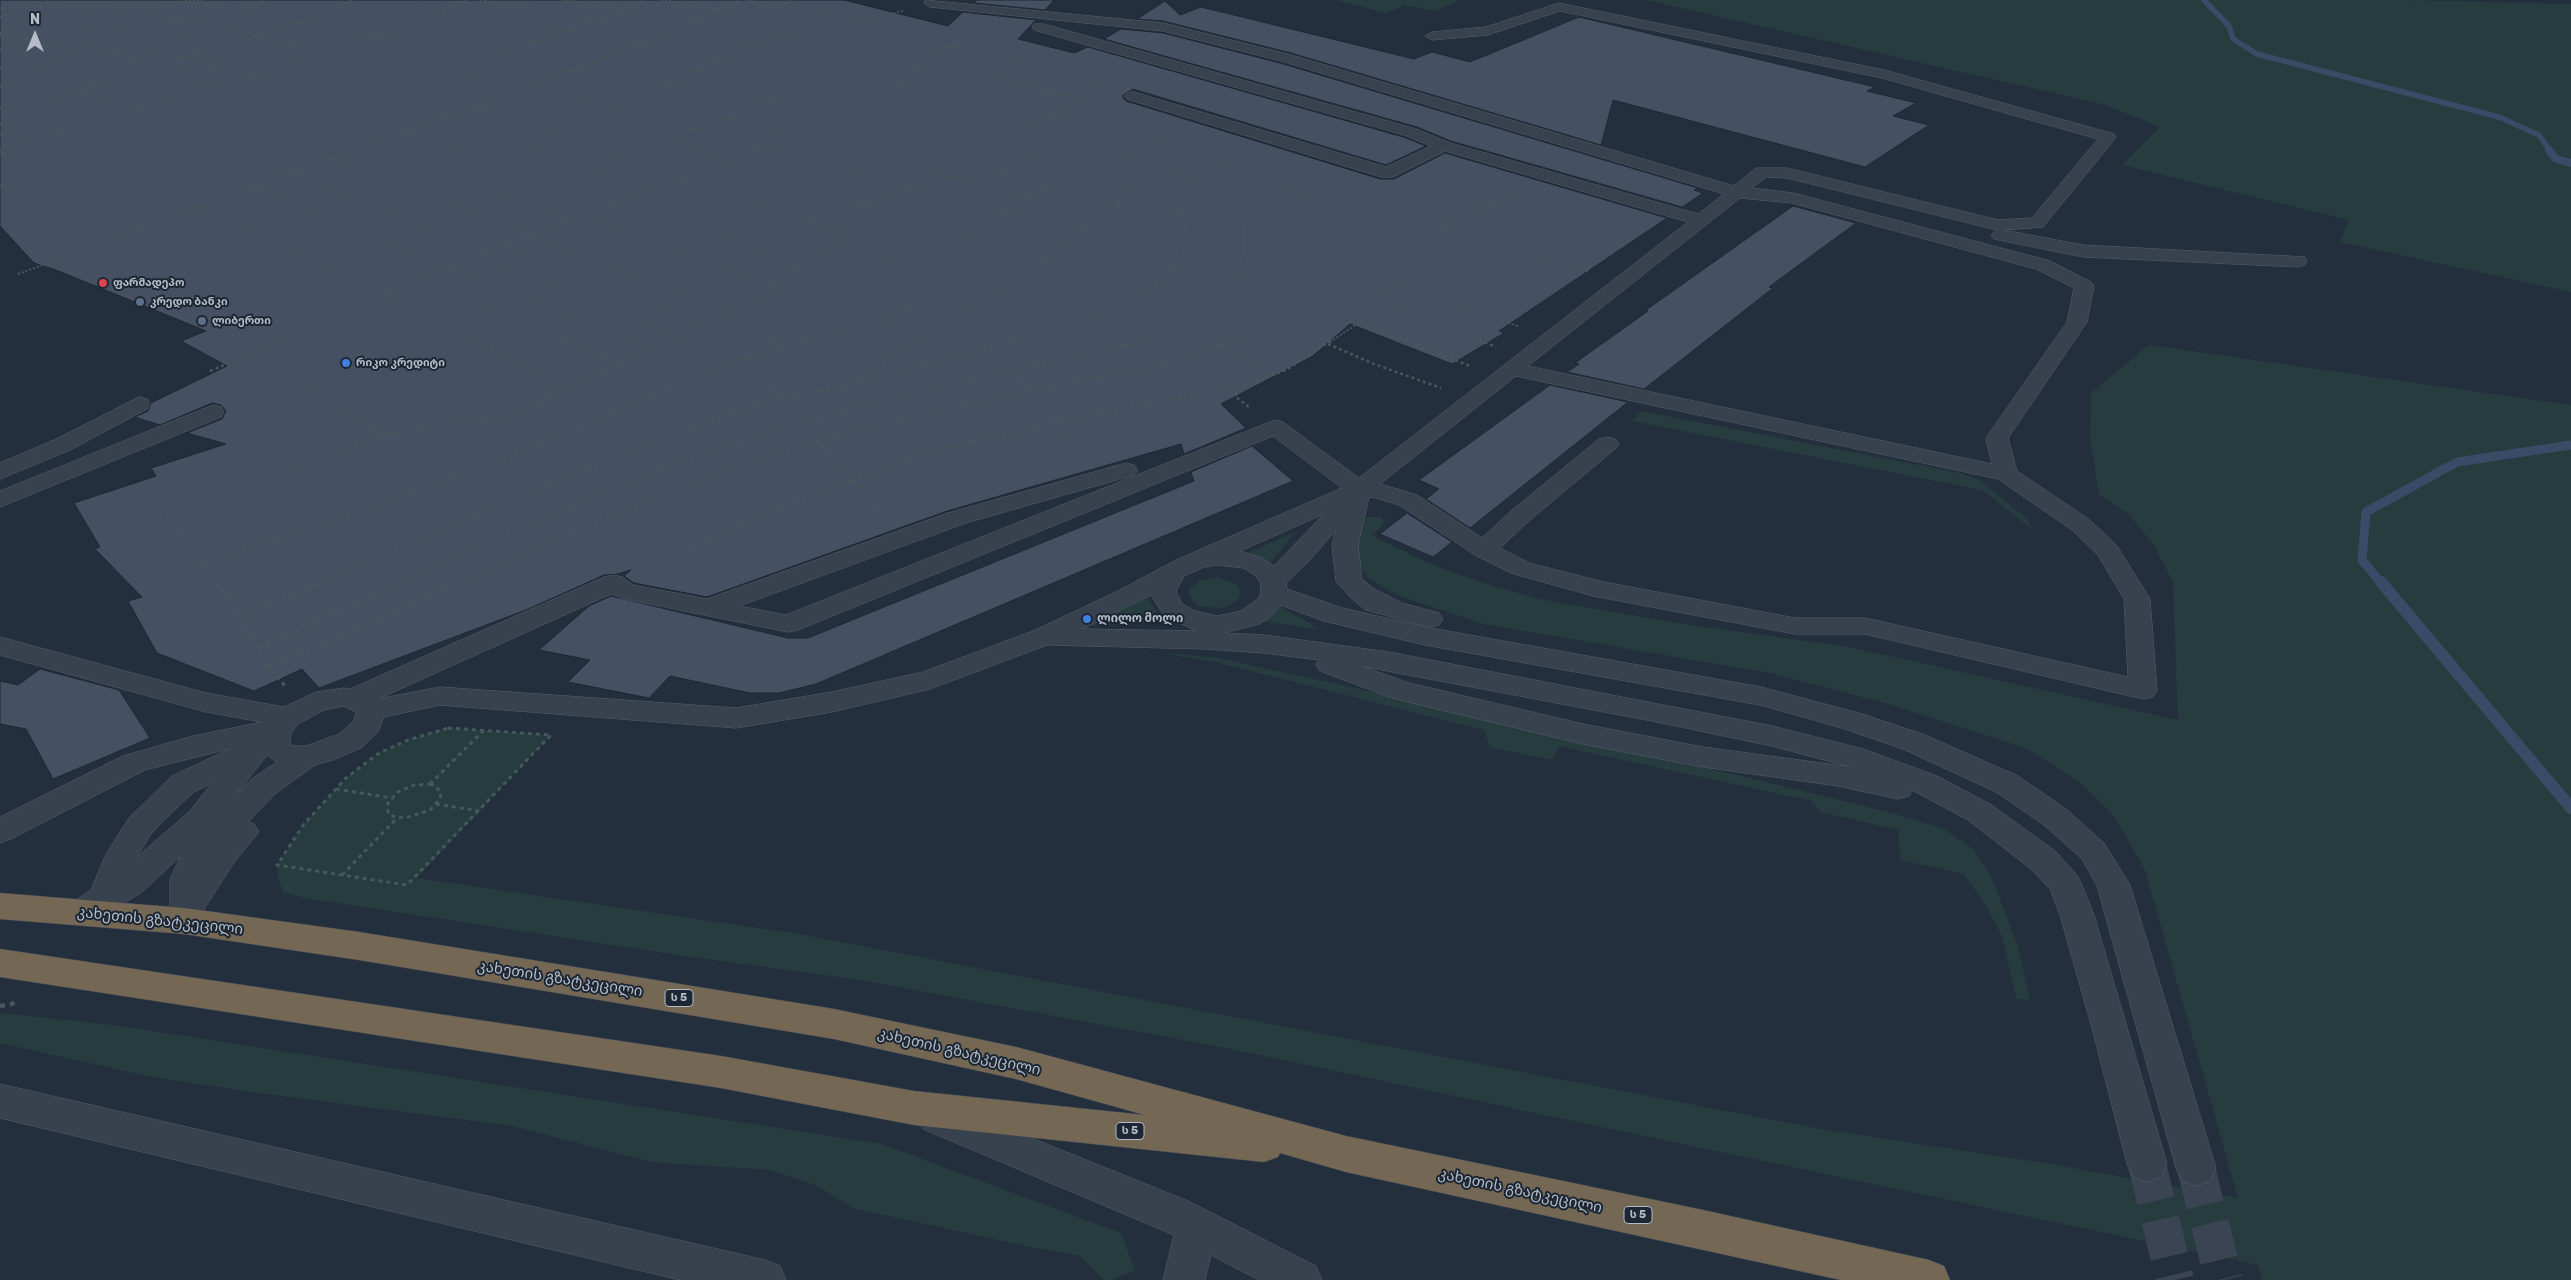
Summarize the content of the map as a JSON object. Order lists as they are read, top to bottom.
{
  "streets": {
    "highway": ["კახეთის გზატკეცილი", "ს 5"]
  },
  "places": [
    "ფარმადეპო",
    "კრედო ბანკი",
    "ლიბერთი",
    "რიკო კრედიტი",
    "ლილო მოლი"
  ],
  "north": "top"
}
